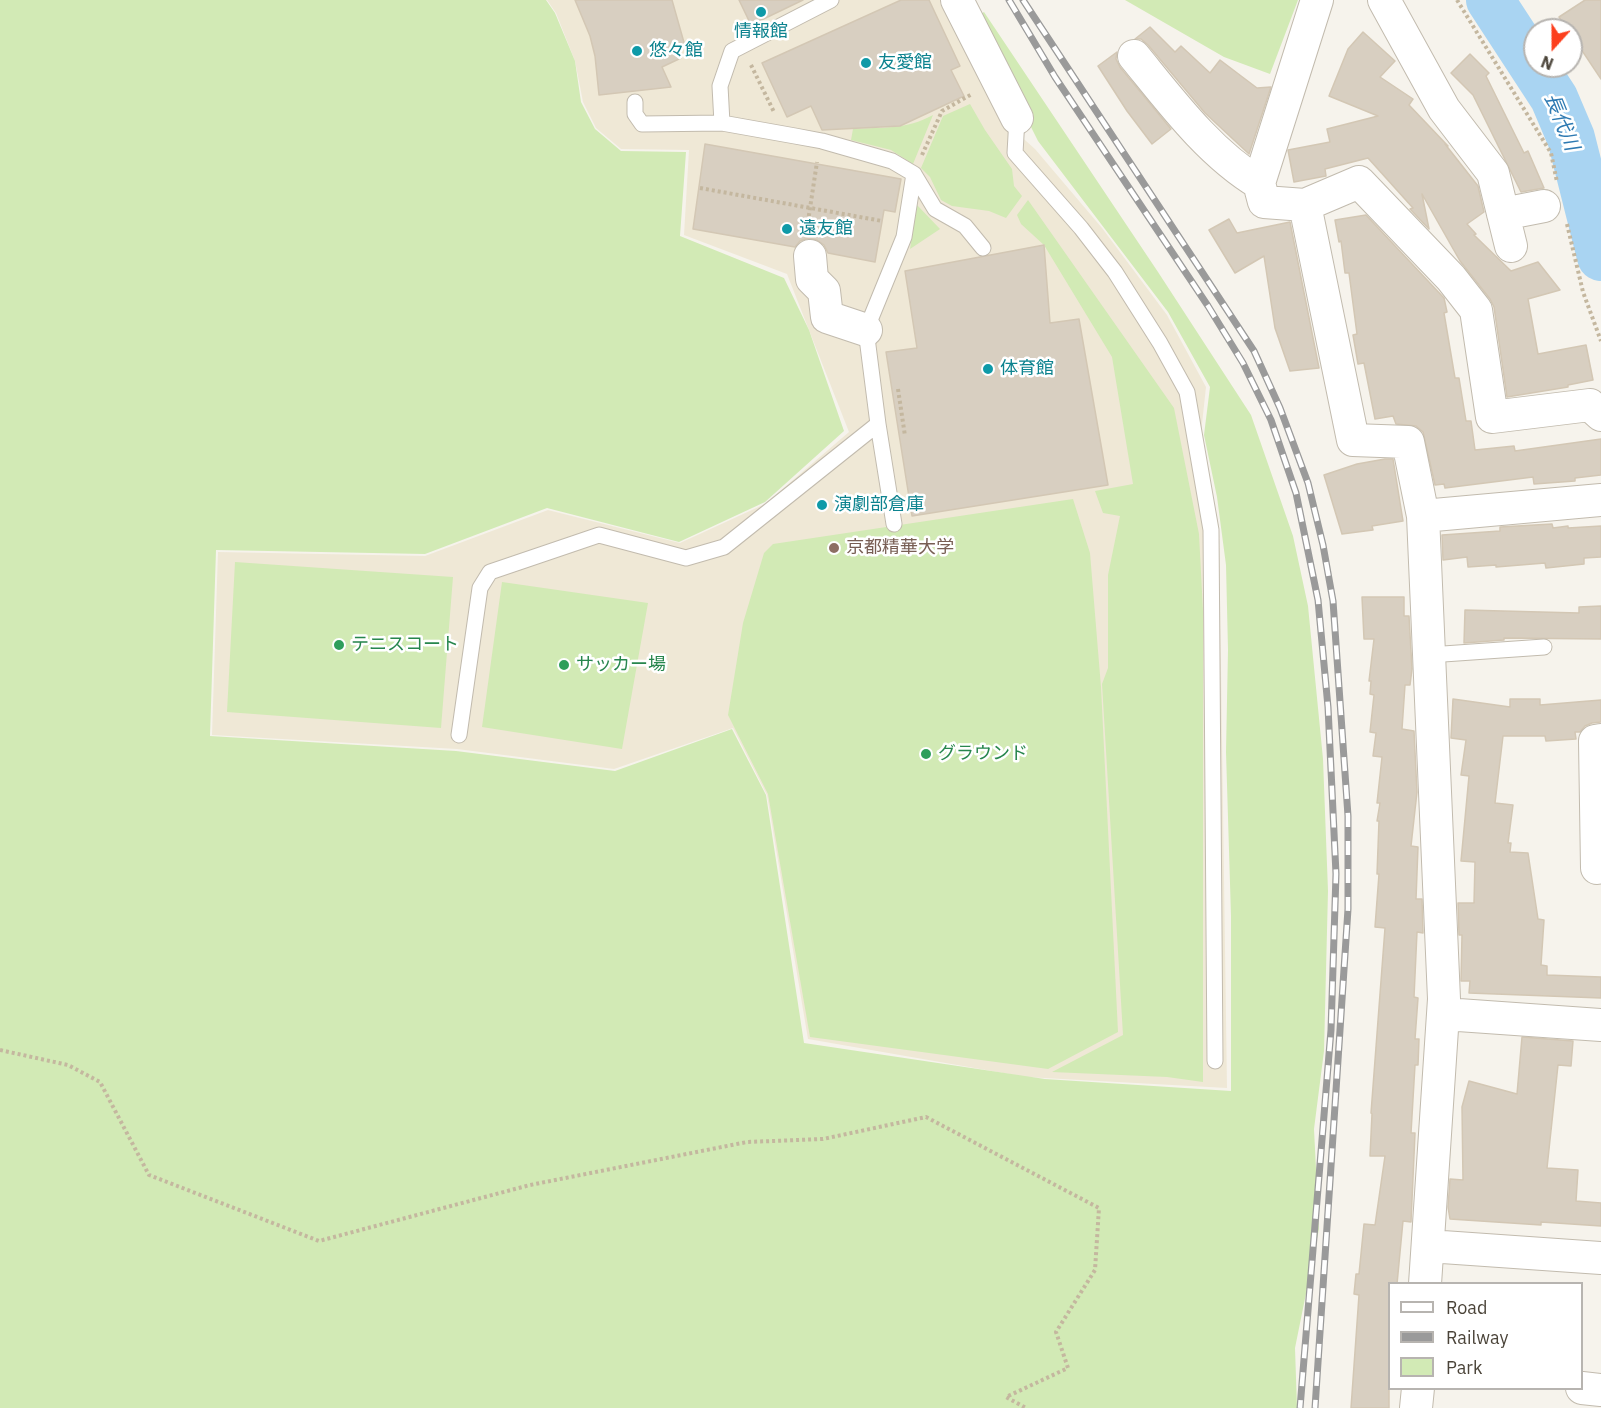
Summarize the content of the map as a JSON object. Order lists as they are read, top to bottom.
{
  "water": ["長代川"],
  "places": [
    "情報館",
    "悠々館",
    "友愛館",
    "遠友館",
    "体育館",
    "演劇部倉庫",
    "京都精華大学",
    "テニスコート",
    "サッカー場",
    "グラウンド"
  ],
  "legend": ["Road", "Railway", "Park"],
  "north": "bottom"
}
